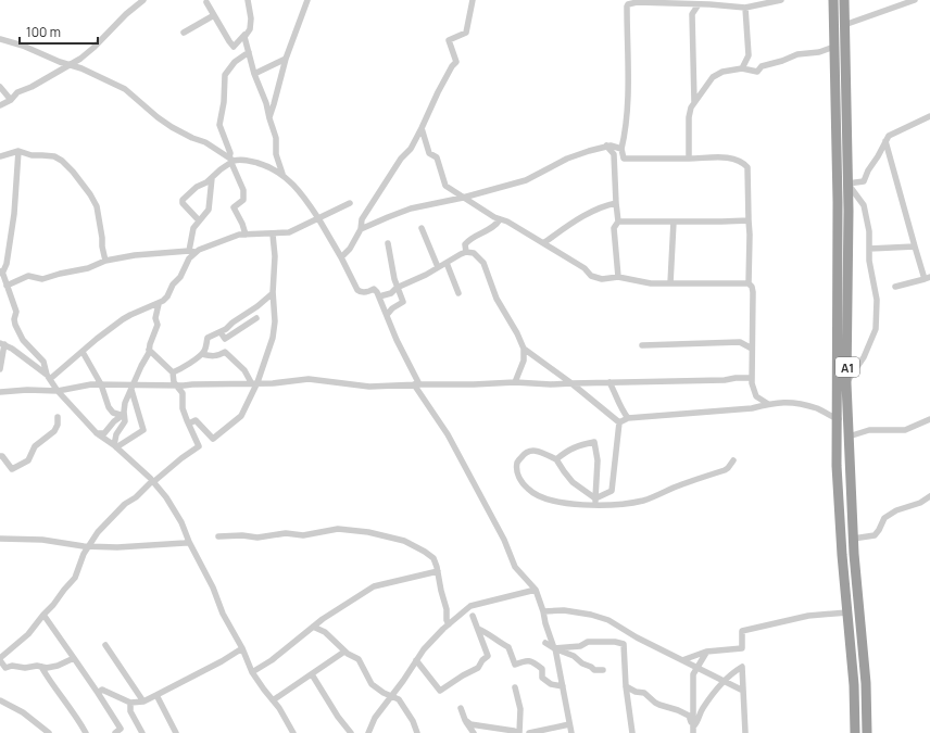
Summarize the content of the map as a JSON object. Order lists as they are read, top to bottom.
{
  "streets": {
    "highway": ["A1"]
  },
  "scale_bar": "100 m"
}
